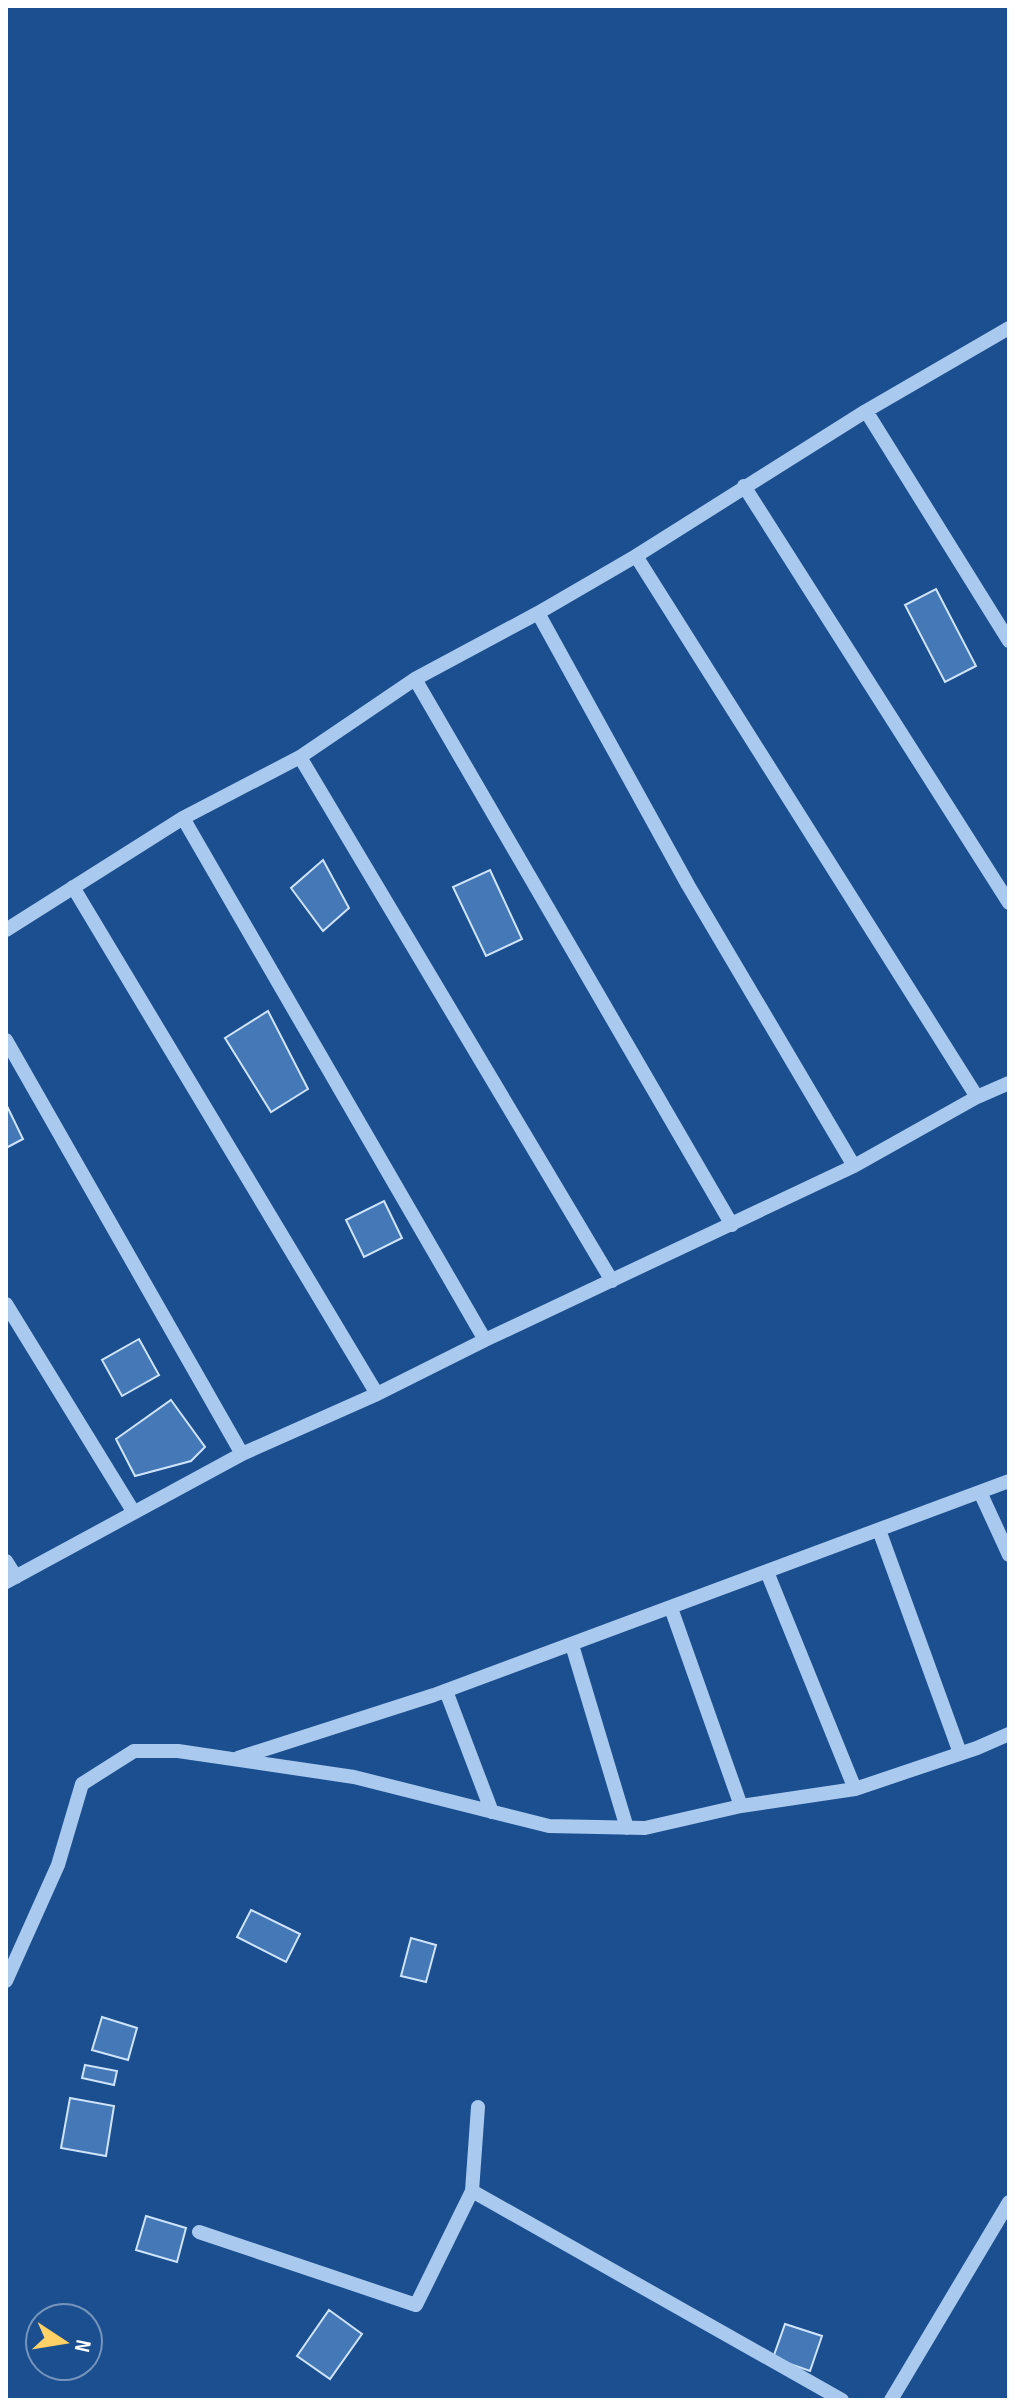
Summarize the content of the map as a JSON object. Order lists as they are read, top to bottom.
{
  "north": "right"
}
